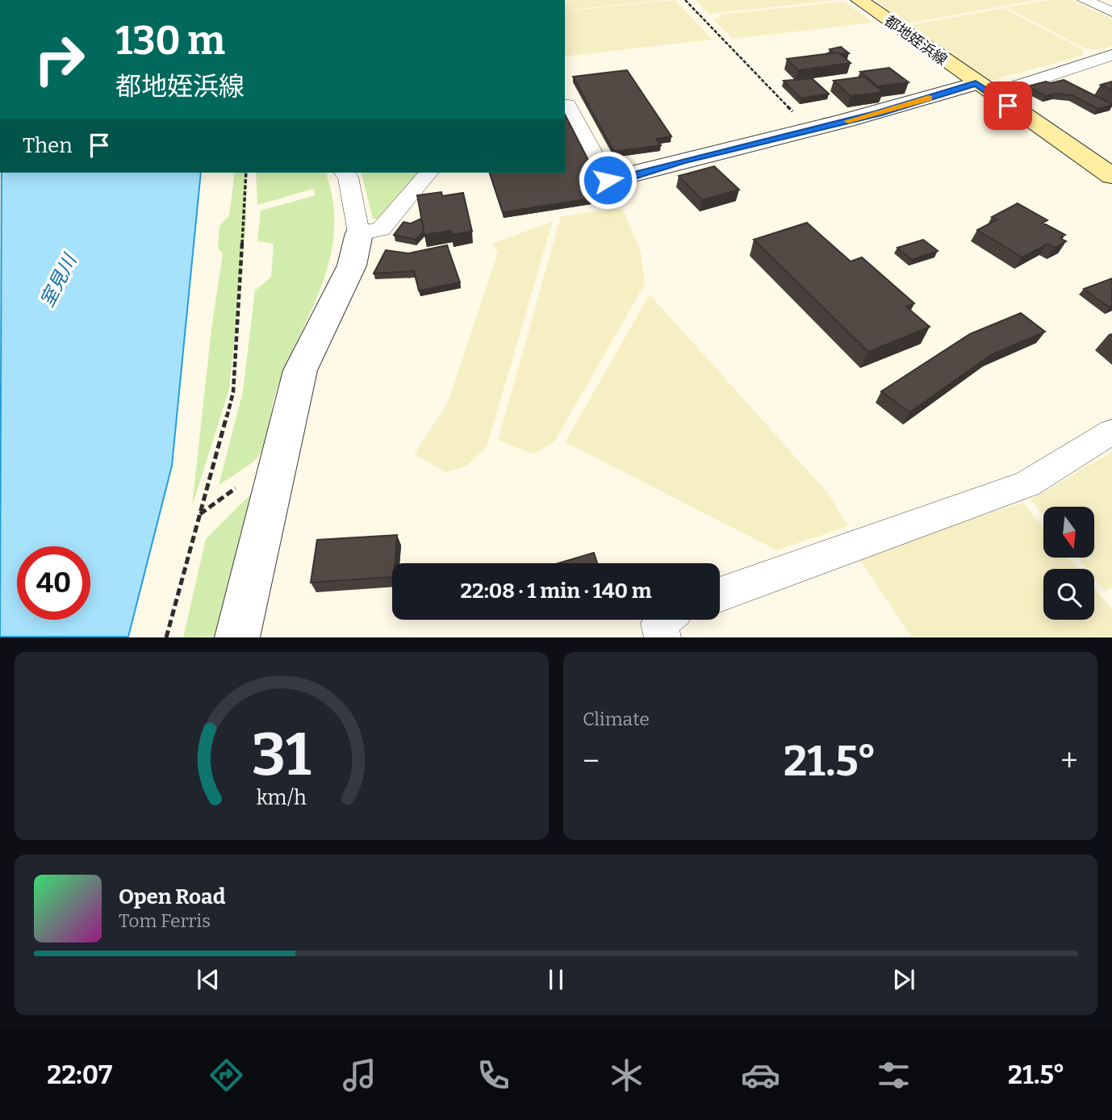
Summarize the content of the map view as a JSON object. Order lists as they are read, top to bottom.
{
  "streets": {
    "main road": ["都地姪浜線"]
  },
  "water": ["室見川"],
  "north": "bottom",
  "page": {
    "turn": ["130 m", "都地姪浜線"],
    "then": "Then",
    "limit": "40",
    "trip": "22:08 · 1 min · 140 m",
    "tile": "Climate",
    "heat": ["−", "21.5°", "+"],
    "song": ["Open Road", "Tom Ferris"],
    "tabs": ["22:07", "21.5°"],
    "gauge": ["31", "km/h"]
  }
}
